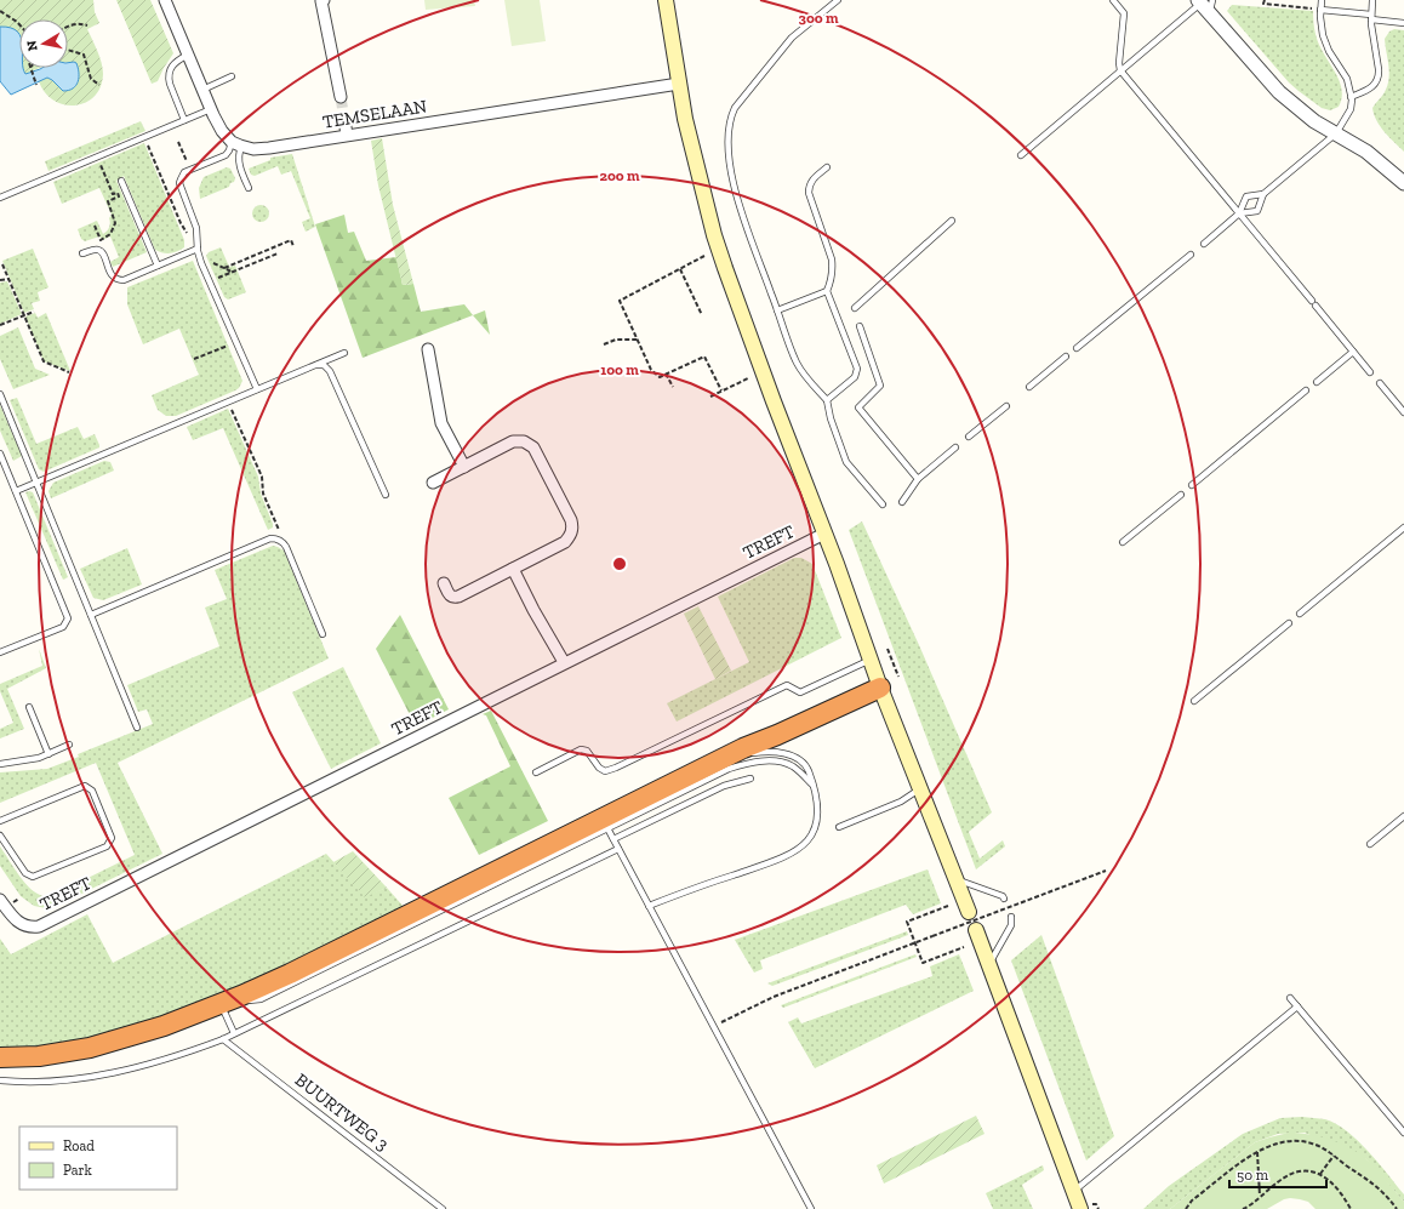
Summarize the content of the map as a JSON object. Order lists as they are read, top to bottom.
{
  "streets": {
    "street": ["TEMSELAAN", "TREFT"],
    "lane": ["BUURTWEG 3"]
  },
  "legend": ["Road", "Park"],
  "scale_bar": "50 m",
  "north": "left",
  "rings": ["300 m", "200 m", "100 m"]
}
